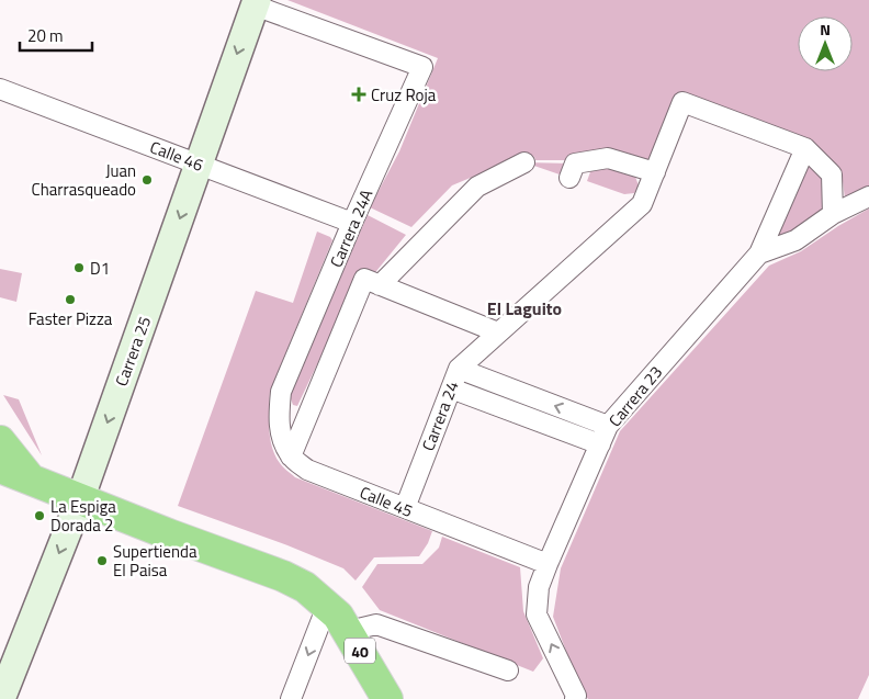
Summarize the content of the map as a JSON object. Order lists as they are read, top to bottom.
{
  "streets": {
    "highway": ["40"],
    "street": [
      "Calle 46",
      "Carrera 24A",
      "Carrera 25",
      "Carrera 23",
      "Carrera 24",
      "Calle 45"
    ]
  },
  "crossings": [
    ["Calle 46", "Carrera 24A"],
    ["Calle 46", "Carrera 25"],
    ["Carrera 24A", "Carrera 25"],
    ["Carrera 24A", "Calle 45"],
    ["Carrera 25", "40"],
    ["Carrera 23", "Calle 45"],
    ["Carrera 24", "Calle 45"]
  ],
  "one_way": ["Carrera 25"],
  "districts": ["El Laguito"],
  "places": {
    "health": ["Cruz Roja"],
    "other": [
      "Juan Charrasqueado",
      "D1",
      "Faster Pizza",
      "La Espiga Dorada 2",
      "Supertienda El Paisa"
    ]
  },
  "scale_bar": "20 m",
  "north": "top"
}
